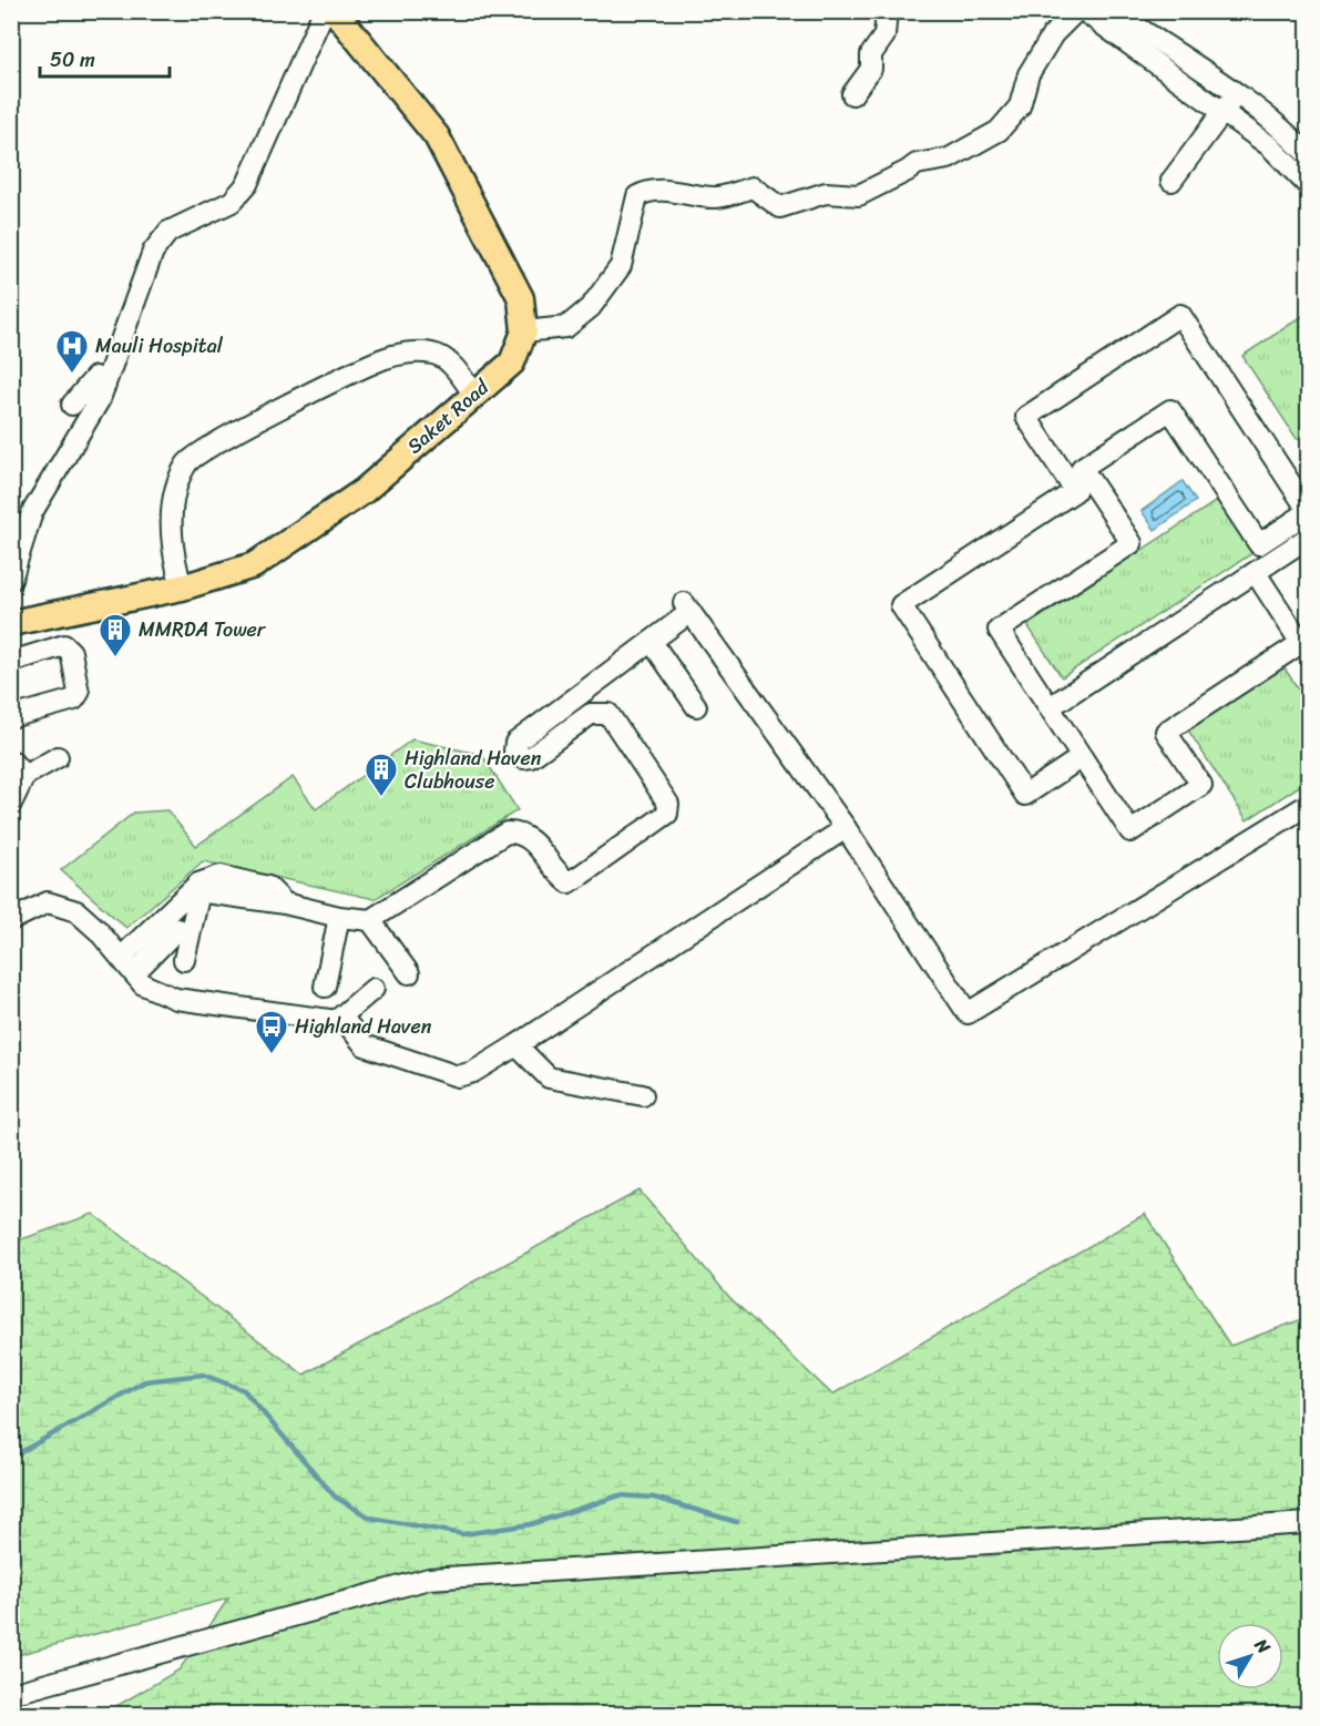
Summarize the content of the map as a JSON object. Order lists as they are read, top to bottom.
{
  "streets": {
    "main road": ["Saket Road"]
  },
  "places": {
    "hospital": ["Mauli Hospital"],
    "building": ["MMRDA Tower", "Highland Haven Clubhouse"],
    "bus stop": ["Highland Haven"]
  },
  "scale_bar": "50 m",
  "north": "top right"
}
